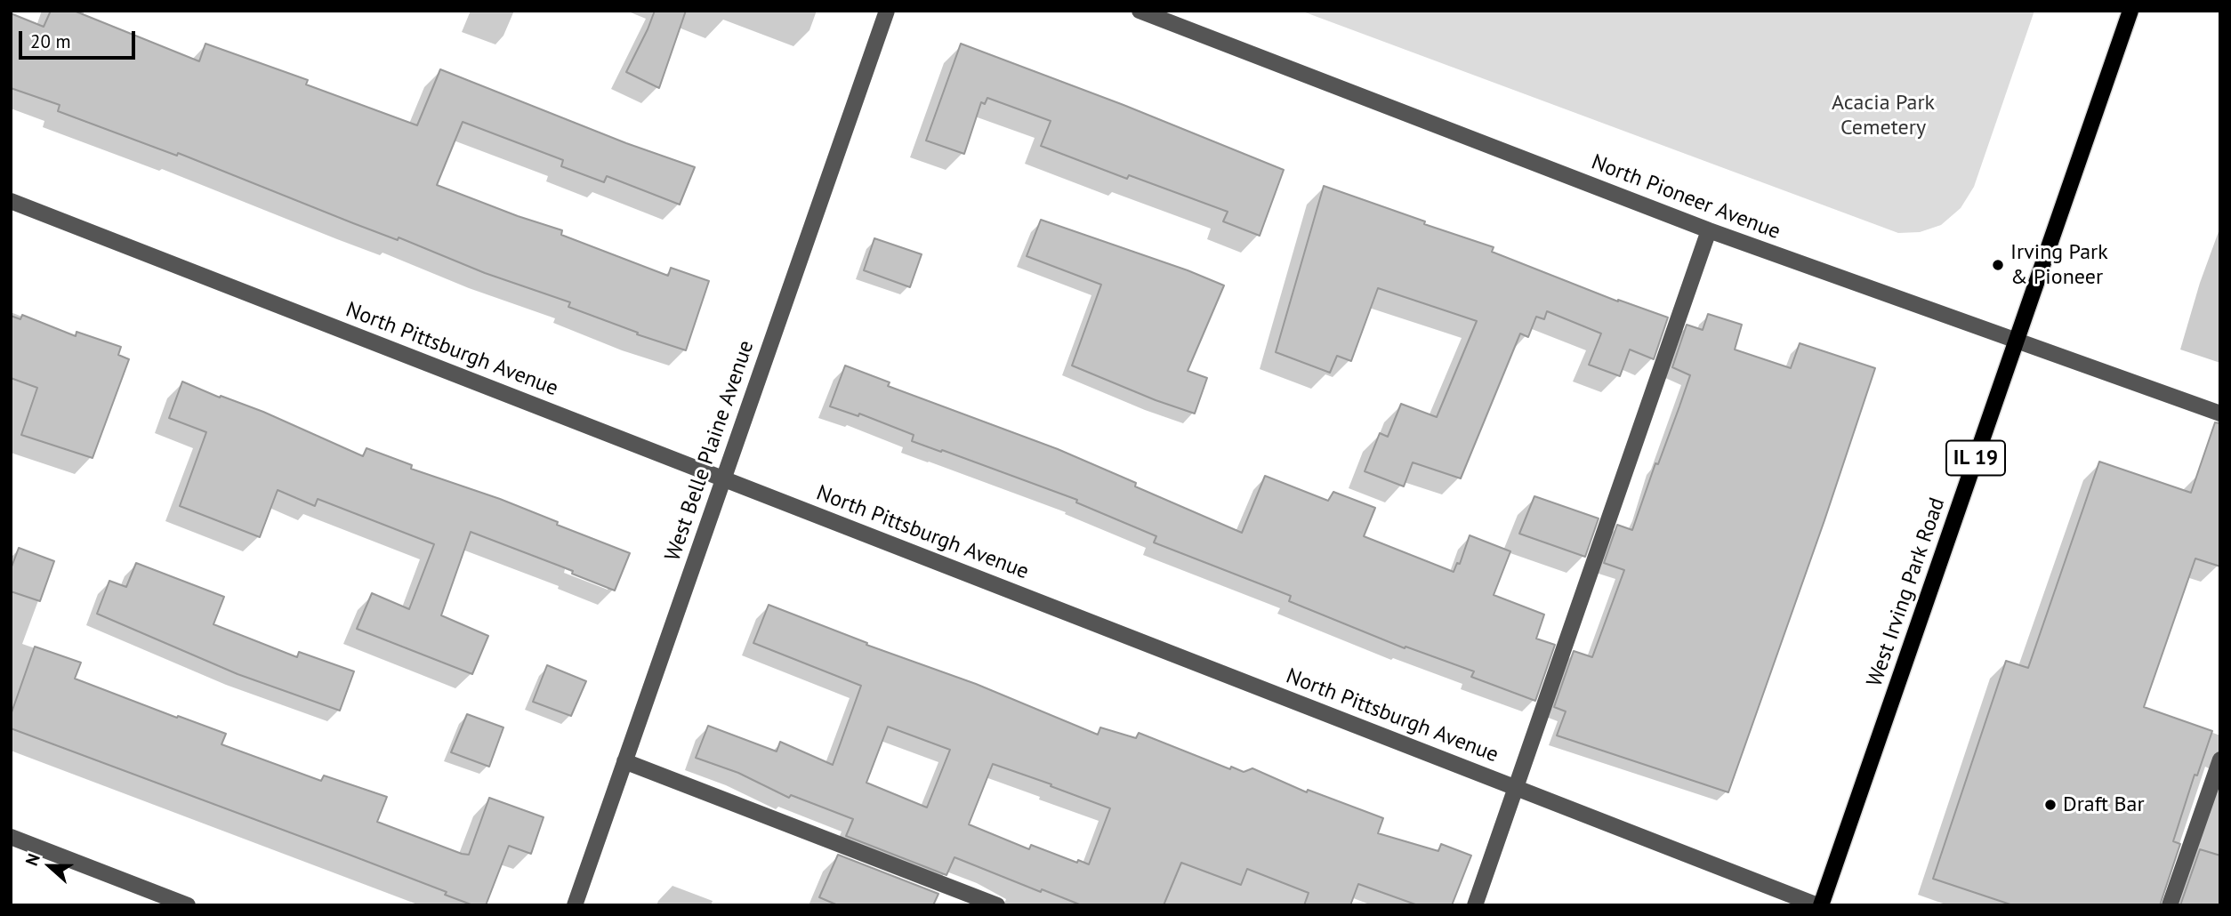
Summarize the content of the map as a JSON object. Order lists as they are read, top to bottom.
{
  "streets": {
    "main road": ["IL 19", "West Irving Park Road"],
    "street": ["North Pioneer Avenue", "North Pittsburgh Avenue", "West Belle Plaine Avenue"]
  },
  "crossings": [
    ["North Pioneer Avenue", "West Irving Park Road"],
    ["North Pittsburgh Avenue", "West Belle Plaine Avenue"],
    ["North Pittsburgh Avenue", "West Irving Park Road"]
  ],
  "parks": ["Acacia Park Cemetery"],
  "places": ["Irving Park & Pioneer", "Draft Bar"],
  "scale_bar": "20 m",
  "north": "left"
}
